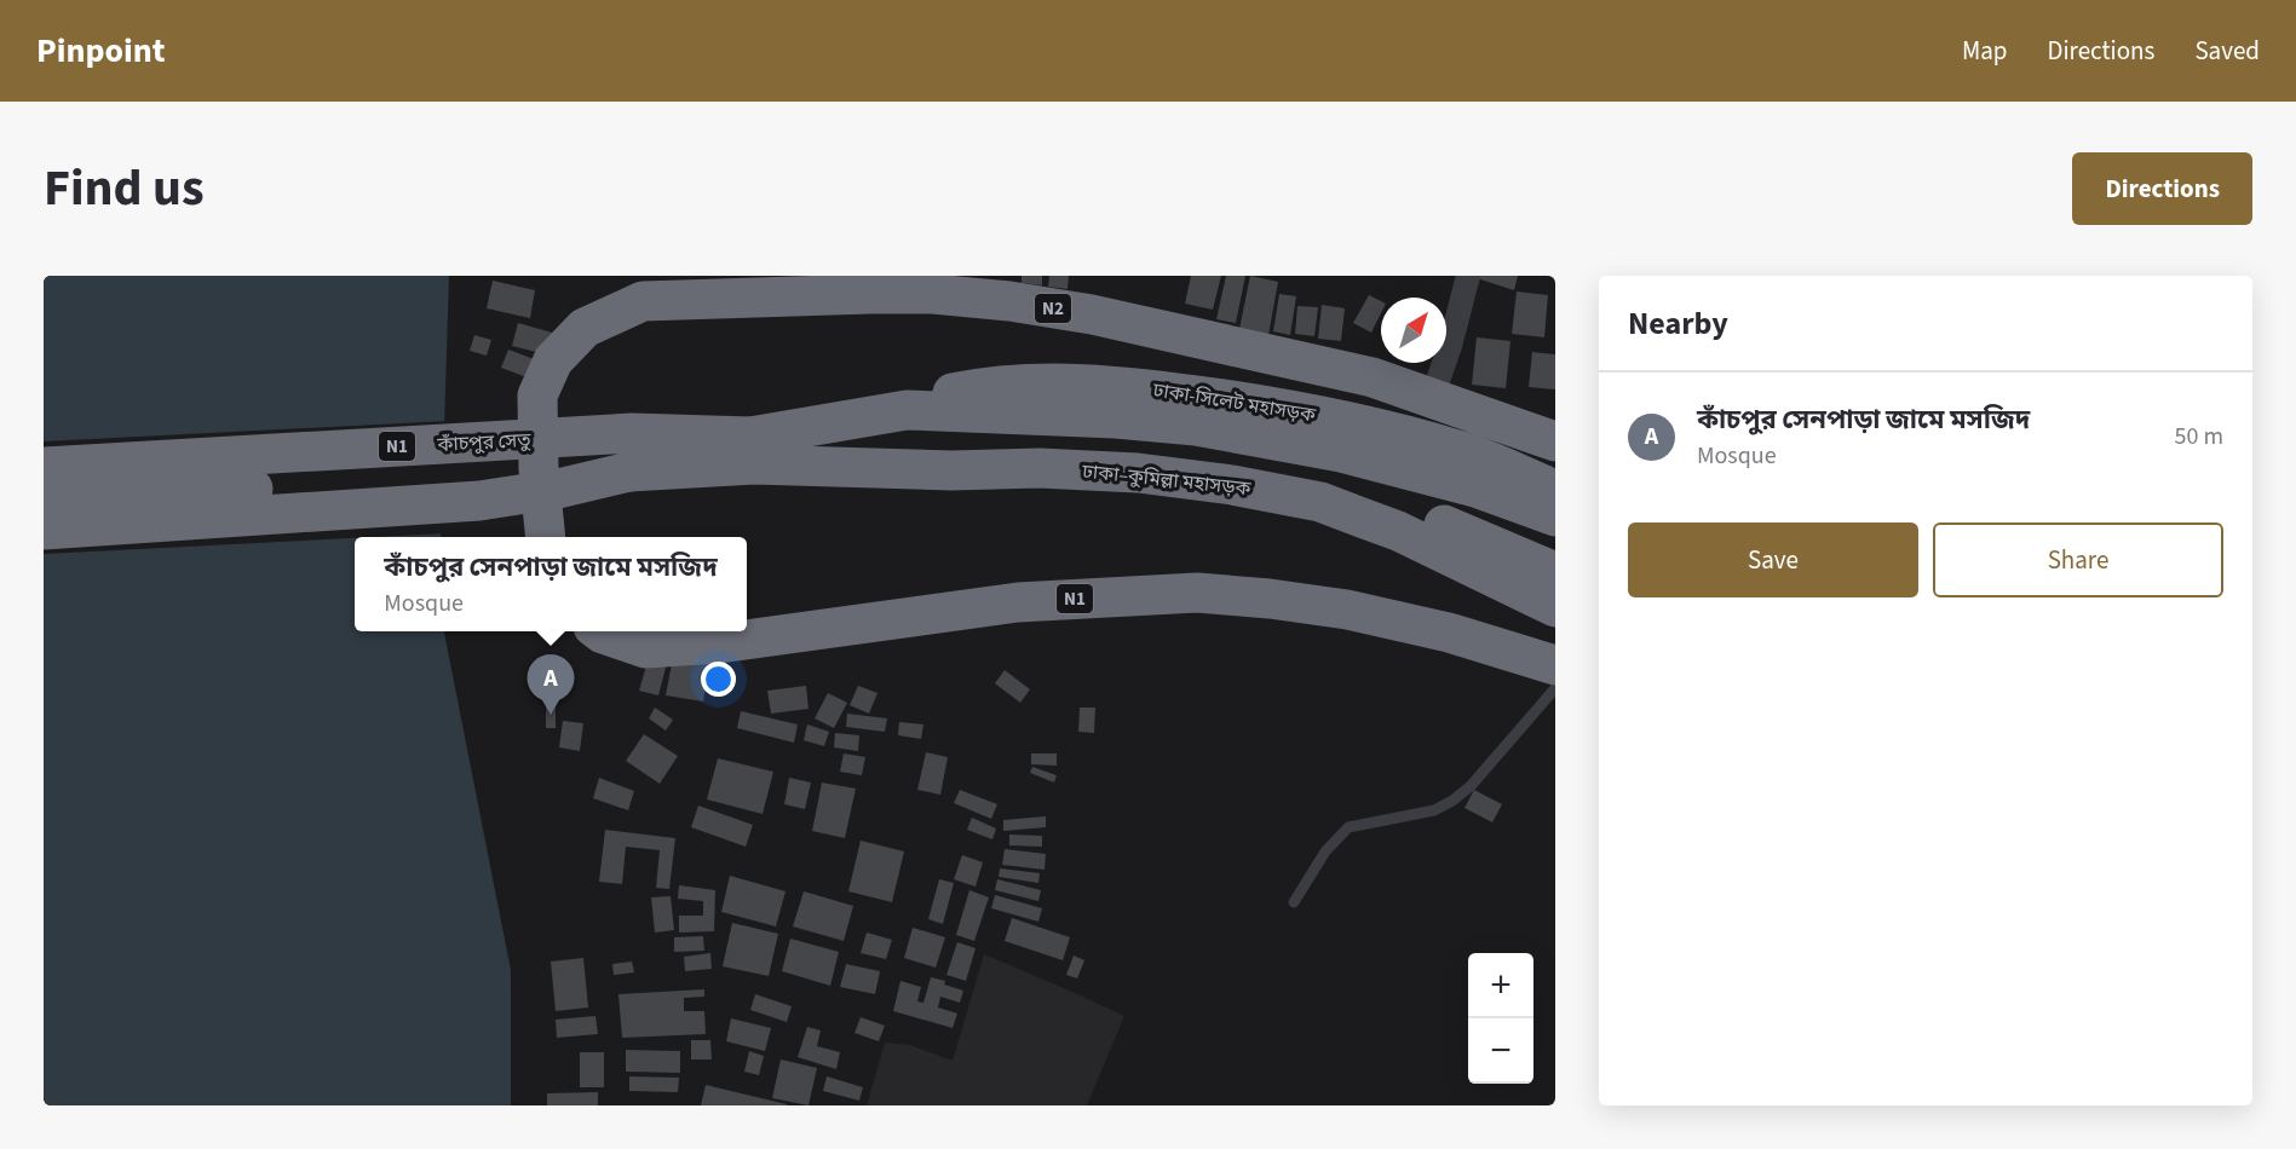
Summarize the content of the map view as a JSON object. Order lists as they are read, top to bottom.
{
  "streets": {
    "highway": [
      "N2",
      "ঢাকা-সিলেট মহাসড়ক",
      "কাঁচপুর সেতু",
      "N1",
      "ঢাকা–কুমিল্লা মহাসড়ক"
    ]
  },
  "crossings": [
    ["ঢাকা-সিলেট মহাসড়ক", "N1"],
    ["কাঁচপুর সেতু", "N1"],
    ["কাঁচপুর সেতু", "ঢাকা–কুমিল্লা মহাসড়ক"],
    ["N1", "ঢাকা–কুমিল্লা মহাসড়ক"]
  ],
  "north": "top right",
  "page": {
    "header": "Pinpoint",
    "nav": ["Map", "Directions", "Saved"],
    "title": "Find us",
    "buttons": [
      "Directions",
      ["Save", "Share"]
    ],
    "heading": "Nearby",
    "list": [
      {
        "mark": "A",
        "name": "কাঁচপুর সেনপাড়া জামে মসজিদ",
        "note": "Mosque",
        "value": "50 m"
      }
    ],
    "popup": ["কাঁচপুর সেনপাড়া জামে মসজিদ", "Mosque"],
    "pins": "A",
    "map_buttons": ["+", "−"]
  }
}
